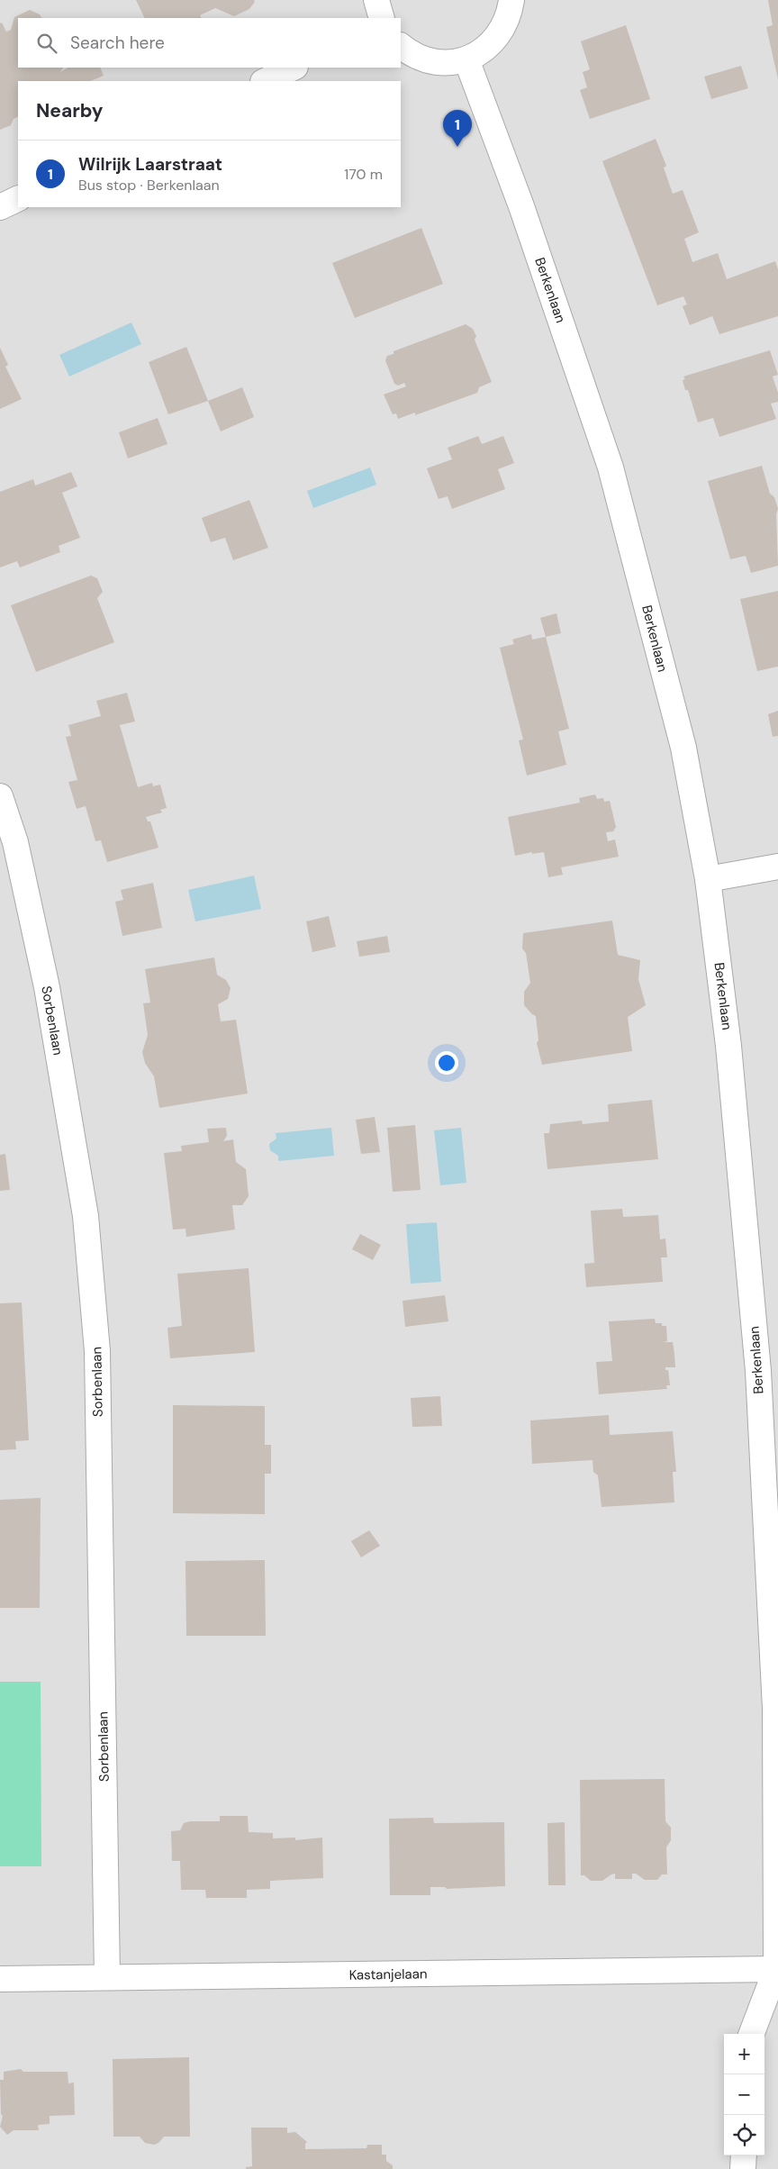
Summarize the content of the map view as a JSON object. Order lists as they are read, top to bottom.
{
  "streets": {
    "street": ["Berkenlaan", "Sorbenlaan", "Kastanjelaan"]
  },
  "crossings": [
    ["Berkenlaan", "Kastanjelaan"],
    ["Sorbenlaan", "Kastanjelaan"]
  ],
  "page": {
    "search": "Search here",
    "heading": "Nearby",
    "pins": "1",
    "list": [
      {
        "mark": "1",
        "name": "Wilrijk Laarstraat",
        "note": "Bus stop · Berkenlaan",
        "value": "170 m"
      }
    ],
    "map_buttons": ["+", "−"]
  }
}
